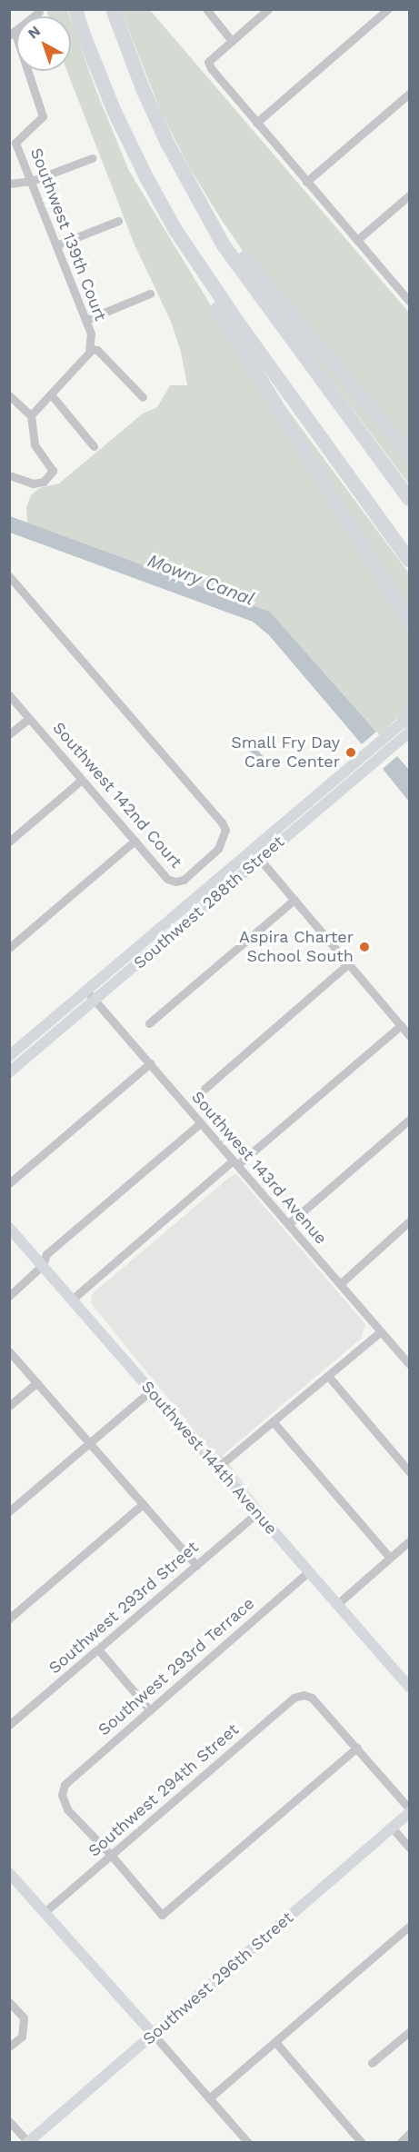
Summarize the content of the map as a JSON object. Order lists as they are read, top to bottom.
{
  "streets": {
    "street": [
      "Southwest 139th Court",
      "Southwest 142nd Court",
      "Southwest 288th Street",
      "Southwest 143rd Avenue",
      "Southwest 144th Avenue",
      "Southwest 293rd Street",
      "Southwest 293rd Terrace",
      "Southwest 294th Street",
      "Southwest 296th Street"
    ]
  },
  "crossings": [
    ["Southwest 288th Street", "Southwest 143rd Avenue"],
    ["Southwest 144th Avenue", "Southwest 293rd Street"],
    ["Southwest 144th Avenue", "Southwest 293rd Terrace"],
    ["Southwest 293rd Terrace", "Southwest 294th Street"]
  ],
  "water": ["Mowry Canal"],
  "places": ["Small Fry Day Care Center", "Aspira Charter School South"],
  "north": "top left"
}
